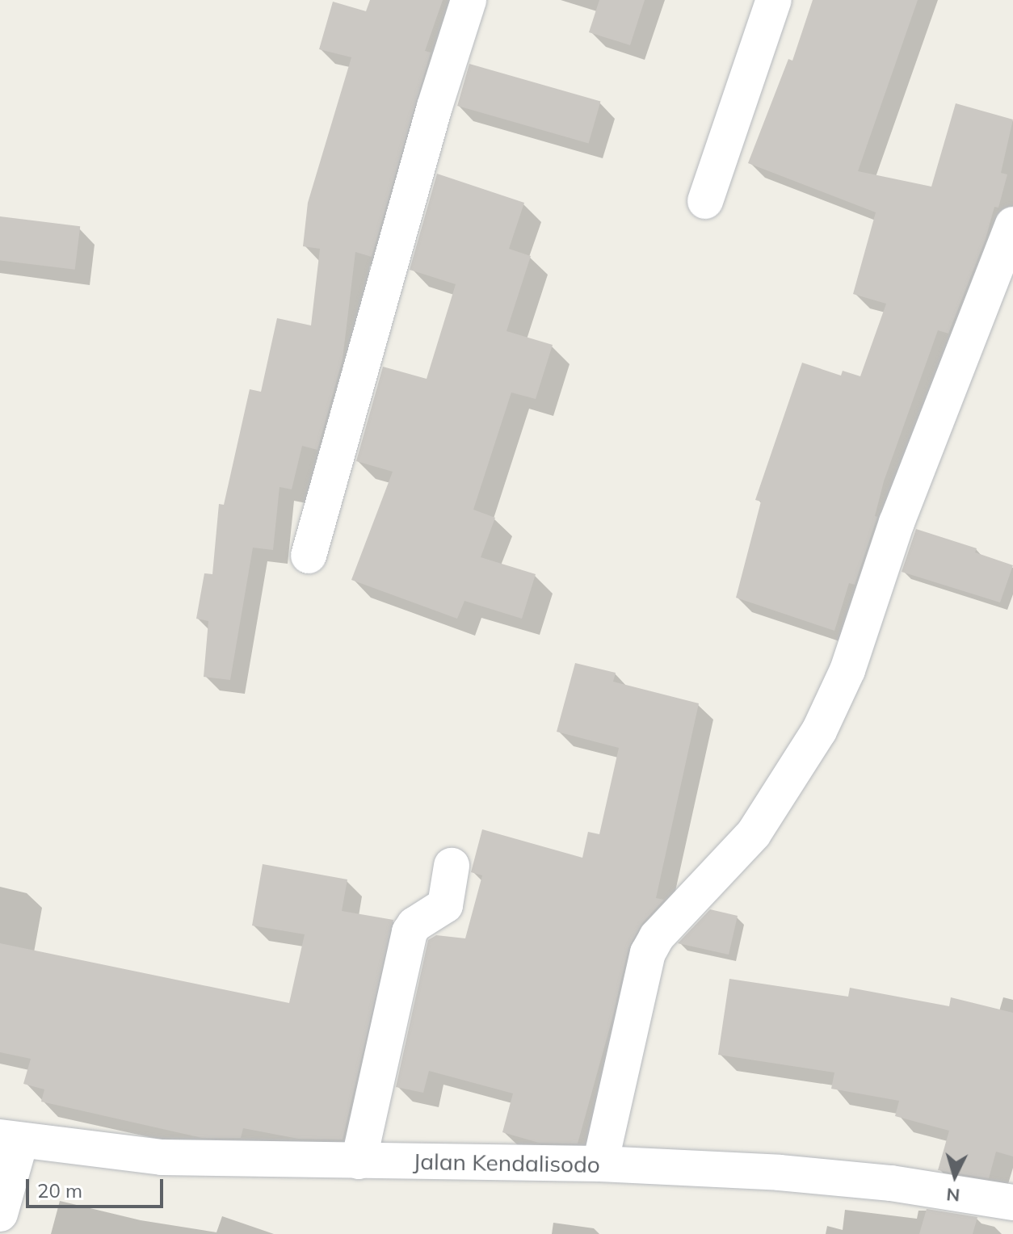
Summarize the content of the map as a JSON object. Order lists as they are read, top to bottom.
{
  "streets": {
    "street": ["Jalan Kendalisodo"]
  },
  "scale_bar": "20 m",
  "north": "bottom"
}
